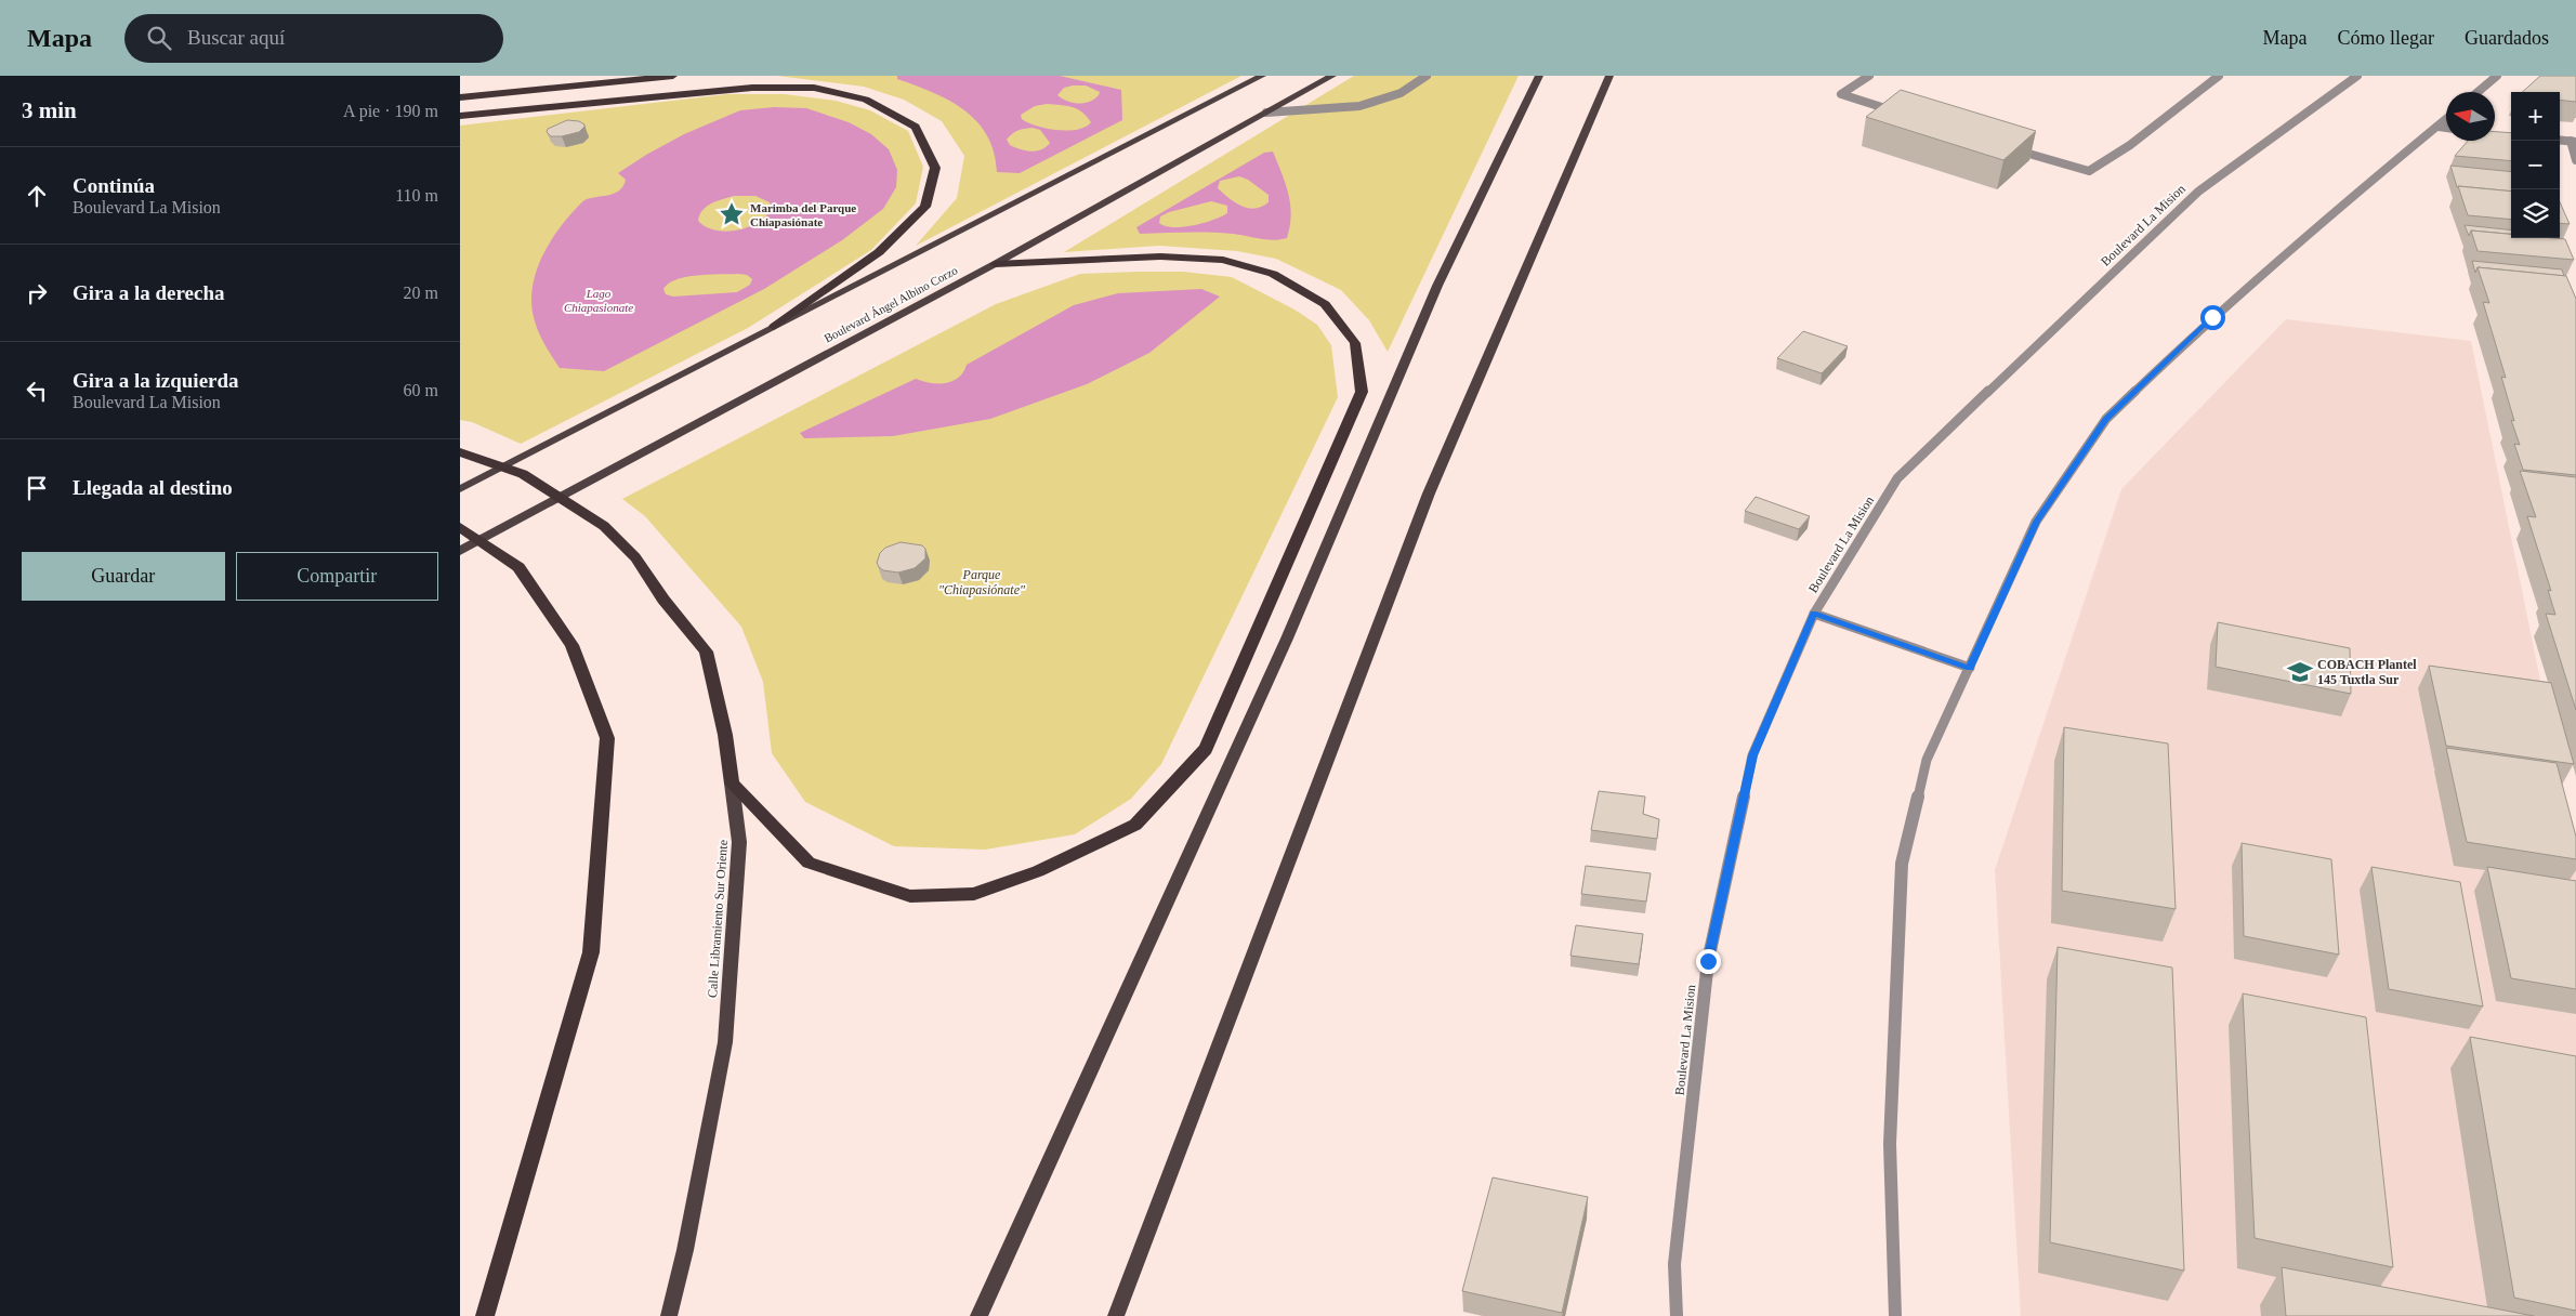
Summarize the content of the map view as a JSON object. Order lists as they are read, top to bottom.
{
  "streets": {
    "highway": ["Calle Libramiento Sur Oriente"],
    "main road": ["Boulevard Ángel Albino Corzo"],
    "street": ["Boulevard La Mision"]
  },
  "water": ["Lago Chiapasionate"],
  "parks": ["Parque \"Chiapasiónate\""],
  "places": {
    "place": ["Marimba del Parque Chiapasiónate"],
    "school or university": ["COBACH Plantel 145 Tuxtla Sur"]
  },
  "north": "left",
  "page": {
    "header": "Mapa",
    "search": "Buscar aquí",
    "nav": ["Mapa", "Cómo llegar", "Guardados"],
    "heading": ["3 min", "A pie · 190 m"],
    "map_buttons": ["+", "−"],
    "list": [
      ["Continúa", "Boulevard La Mision", "110 m"],
      ["Gira a la derecha", "20 m"],
      ["Gira a la izquierda", "Boulevard La Mision", "60 m"],
      "Llegada al destino"
    ],
    "buttons": ["Guardar", "Compartir"]
  }
}
